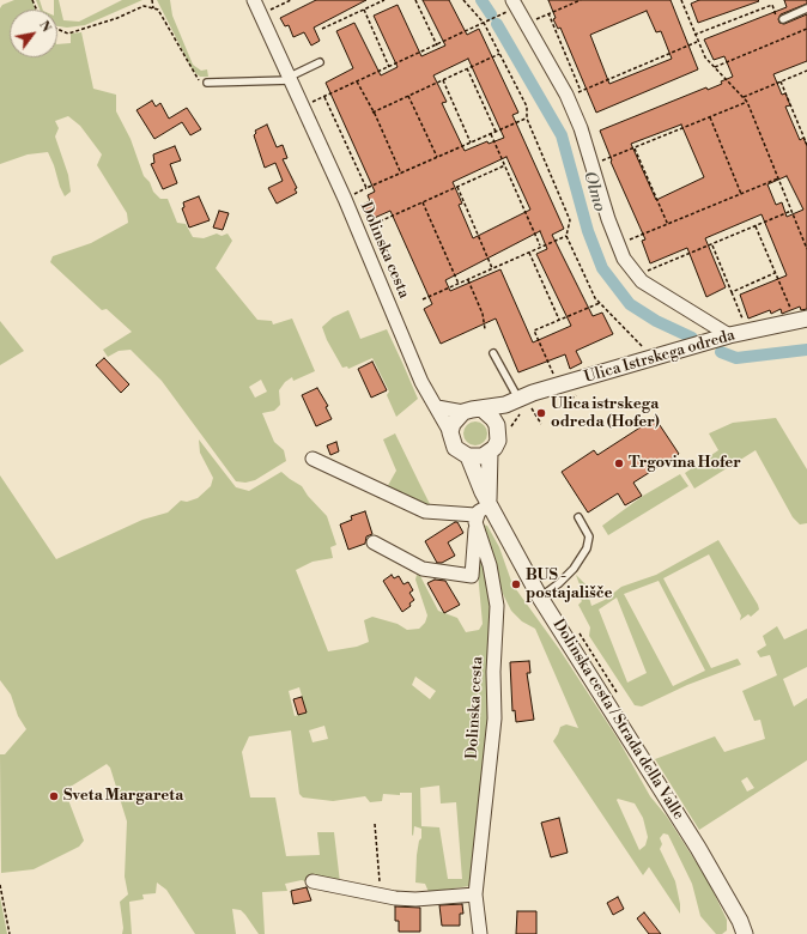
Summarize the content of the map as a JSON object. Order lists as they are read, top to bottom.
{
  "streets": {
    "street": ["Dolinska cesta", "Ulica Istrskega odreda", "Dolinska cesta / Strada della Valle"]
  },
  "water": ["Olmo"],
  "places": [
    "Ulica istrskega odreda (Hofer)",
    "Trgovina Hofer",
    "BUS - postajališče",
    "Sveta Margareta"
  ],
  "north": "top right"
}
